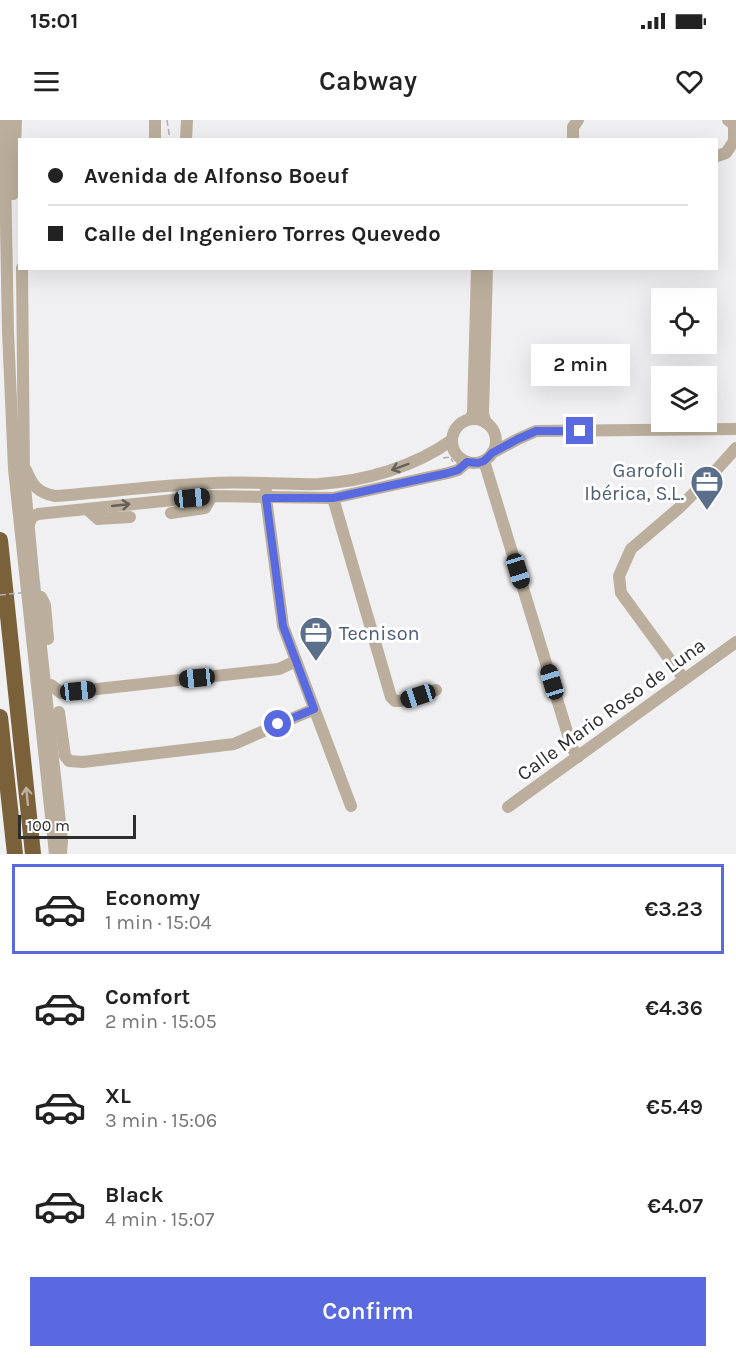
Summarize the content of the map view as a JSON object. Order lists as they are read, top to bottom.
{
  "streets": {
    "street": ["Calle Mario Roso de Luna"]
  },
  "places": {
    "office": ["Garofoli Ibérica, S.L.", "Tecnison"]
  },
  "scale_bar": "100 m",
  "page": {
    "status": "15:01",
    "header": "Cabway",
    "banner": ["Avenida de Alfonso Boeuf", "Calle del Ingeniero Torres Quevedo"],
    "bubble": "2 min",
    "scale": "100 m",
    "list": [
      {
        "name": "Economy",
        "note": "1 min · 15:04",
        "value": "€3.23"
      },
      {
        "name": "Comfort",
        "note": "2 min · 15:05",
        "value": "€4.36"
      },
      {
        "name": "XL",
        "note": "3 min · 15:06",
        "value": "€5.49"
      },
      {
        "name": "Black",
        "note": "4 min · 15:07",
        "value": "€4.07"
      }
    ],
    "buttons": "Confirm"
  }
}
